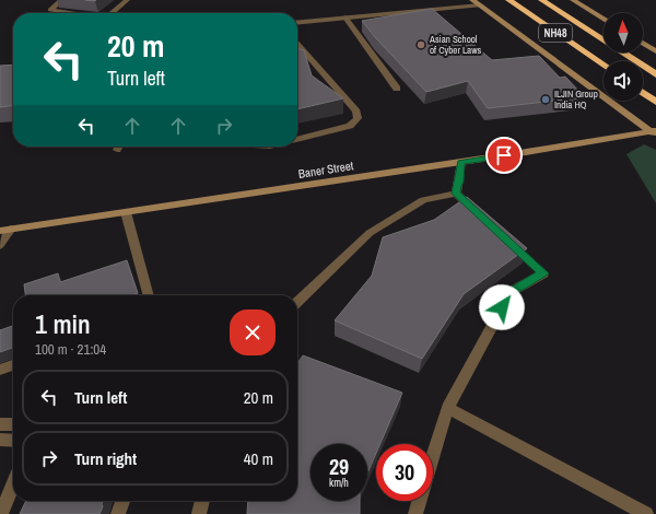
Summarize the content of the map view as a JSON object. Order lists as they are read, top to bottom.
{
  "streets": {
    "highway": ["NH48"],
    "street": ["Baner Street"]
  },
  "places": ["Asian School of Cyber Laws", "ILJIN Group India HQ"],
  "north": "top",
  "page": {
    "turn": ["20 m", "Turn left"],
    "heading": ["1 min", "100 m · 21:04"],
    "list": [
      {
        "name": "Turn left",
        "value": "20 m"
      },
      {
        "name": "Turn right",
        "value": "40 m"
      }
    ],
    "speed": "29 km/h",
    "limit": "30"
  }
}
